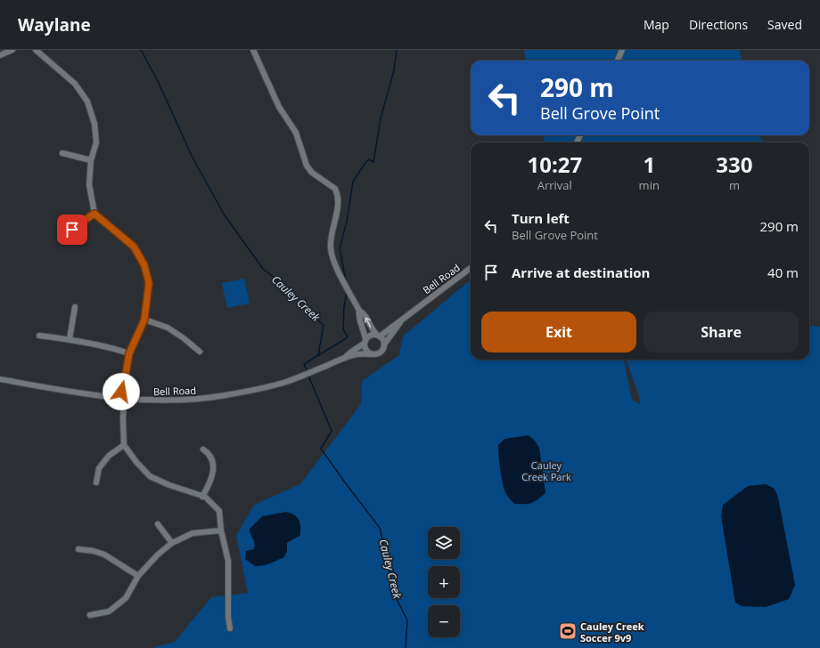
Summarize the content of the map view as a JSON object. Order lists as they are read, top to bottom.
{
  "streets": {
    "street": ["Bell Road"]
  },
  "water": ["Cauley Creek"],
  "parks": ["Cauley Creek Park"],
  "places": {
    "sports": ["Cauley Creek Soccer 9v9"]
  },
  "page": {
    "header": "Waylane",
    "nav": ["Map", "Directions", "Saved"],
    "turn": ["290 m", "Bell Grove Point"],
    "eta": [
      "10:27",
      "Arrival",
      "1",
      "min",
      "330",
      "m"
    ],
    "list": [
      {
        "name": "Turn left",
        "note": "Bell Grove Point",
        "value": "290 m"
      },
      {
        "name": "Arrive at destination",
        "value": "40 m"
      }
    ],
    "buttons": ["Exit", "Share"],
    "map_buttons": ["+", "−"]
  }
}
